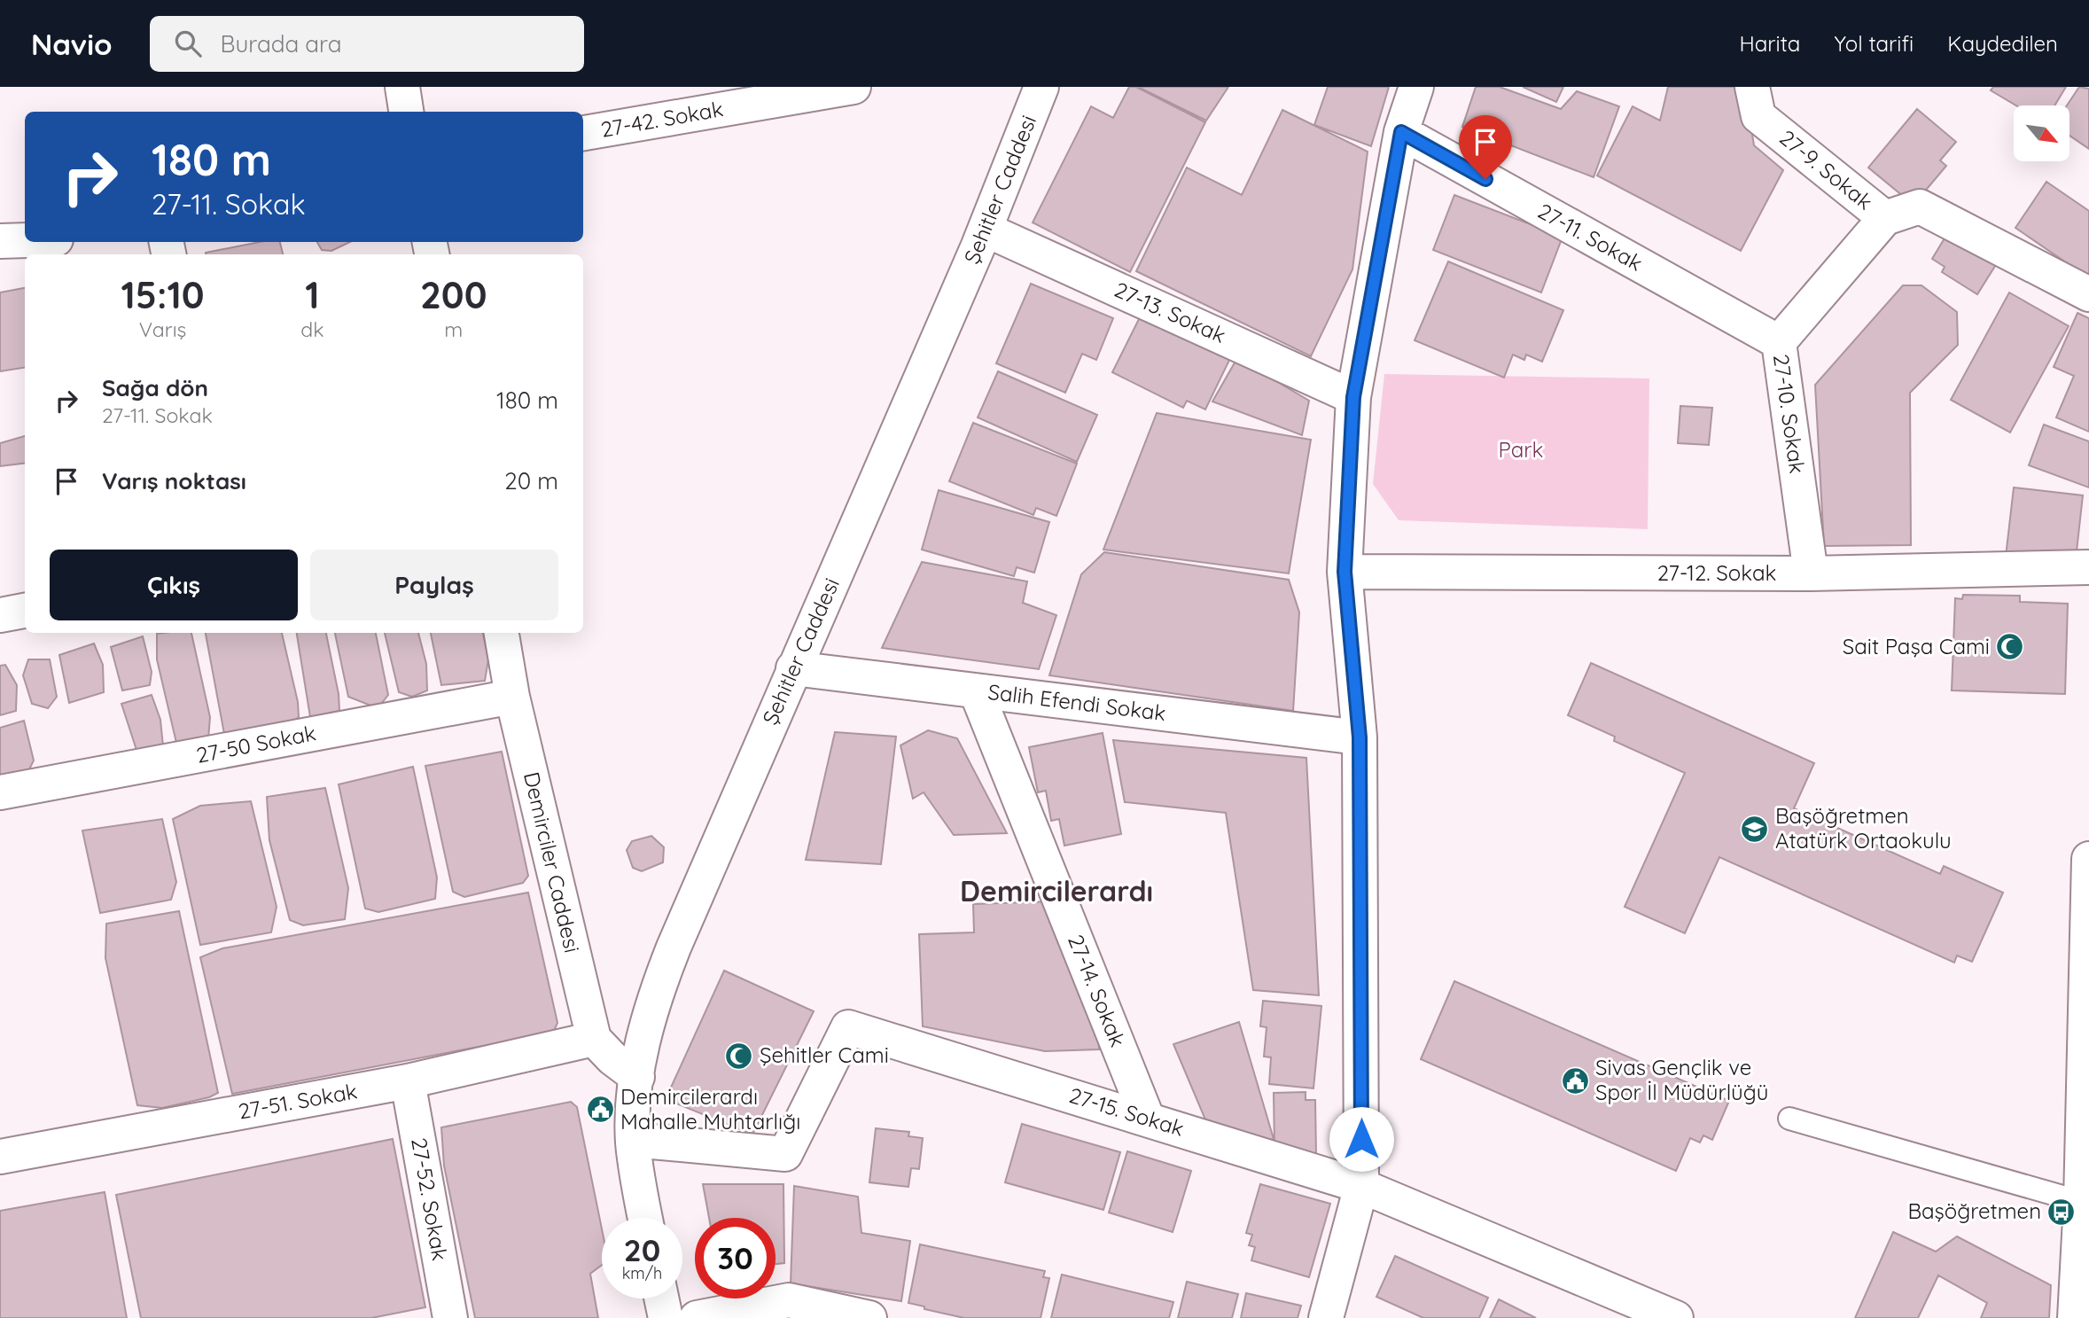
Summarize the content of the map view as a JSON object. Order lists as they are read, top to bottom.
{
  "streets": {
    "street": [
      "27-42. Sokak",
      "27-9. Sokak",
      "Şehitler Caddesi",
      "27-11. Sokak",
      "27-13. Sokak",
      "27-10. Sokak",
      "27-12. Sokak",
      "Salih Efendi Sokak",
      "27-50 Sokak",
      "Demirciler Caddesi",
      "27-14. Sokak",
      "27-51. Sokak",
      "27-15. Sokak",
      "27-52. Sokak"
    ]
  },
  "crossings": [
    ["27-9. Sokak", "27-10. Sokak"],
    ["Şehitler Caddesi", "27-13. Sokak"],
    ["Şehitler Caddesi", "Salih Efendi Sokak"],
    ["Şehitler Caddesi", "27-15. Sokak"],
    ["27-11. Sokak", "27-10. Sokak"],
    ["27-10. Sokak", "27-12. Sokak"],
    ["Salih Efendi Sokak", "27-14. Sokak"],
    ["27-50 Sokak", "Demirciler Caddesi"],
    ["Demirciler Caddesi", "27-51. Sokak"],
    ["27-14. Sokak", "27-15. Sokak"],
    ["27-51. Sokak", "27-52. Sokak"]
  ],
  "districts": ["Demircilerardı"],
  "parks": ["Park"],
  "places": {
    "mosque": ["Sait Paşa Cami", "Şehitler Cami"],
    "school or university": ["Başöğretmen Atatürk Ortaokulu"],
    "public building": ["Sivas Gençlik ve Spor İl Müdürlüğü", "Demircilerardı Mahalle Muhtarlığı"],
    "bus stop": ["Başöğretmen"]
  },
  "north": "bottom right",
  "page": {
    "header": "Navio",
    "search": "Burada ara",
    "nav": ["Harita", "Yol tarifi", "Kaydedilen"],
    "turn": ["180 m", "27-11. Sokak"],
    "eta": [
      "15:10",
      "Varış",
      "1",
      "dk",
      "200",
      "m"
    ],
    "list": [
      {
        "name": "Sağa dön",
        "note": "27-11. Sokak",
        "value": "180 m"
      },
      {
        "name": "Varış noktası",
        "value": "20 m"
      }
    ],
    "buttons": ["Çıkış", "Paylaş"],
    "speed": "20 km/h",
    "limit": "30"
  }
}
